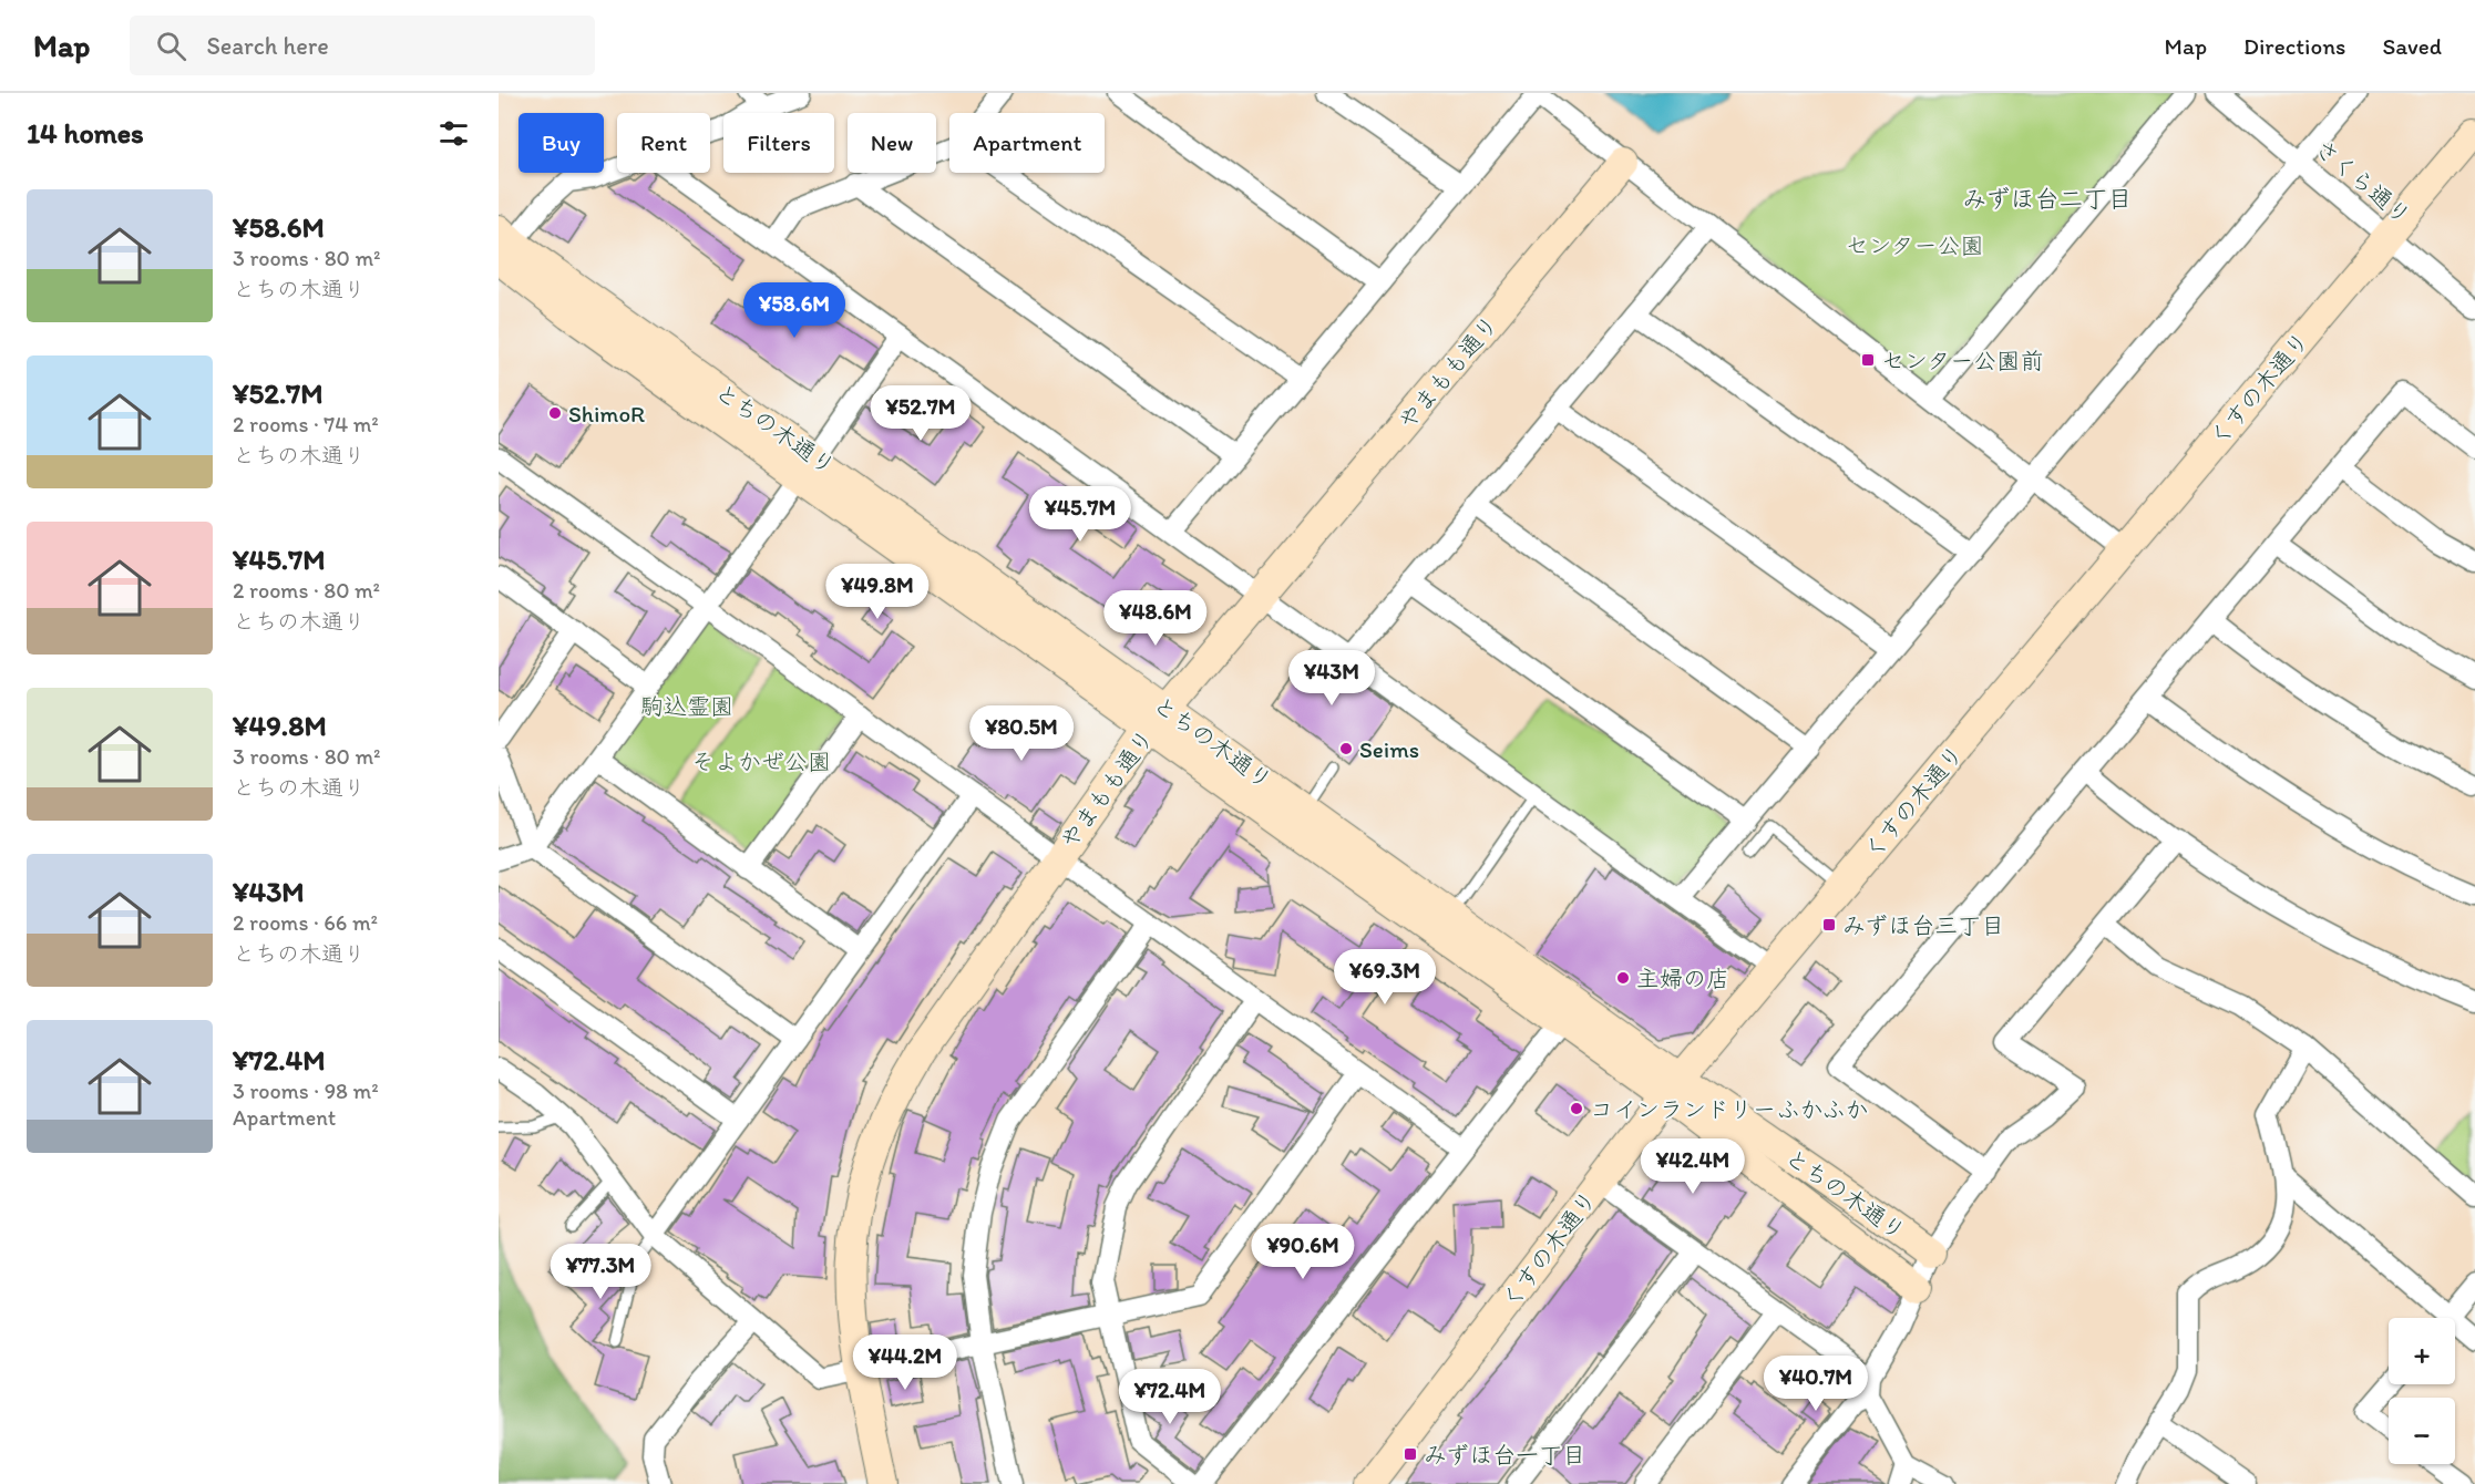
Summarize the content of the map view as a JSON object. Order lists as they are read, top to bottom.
{
  "streets": {
    "street": [
      "さくら通り",
      "やまもも通り",
      "くすの木通り",
      "とちの木通り"
    ]
  },
  "crossings": [
    ["さくら通り", "くすの木通り"],
    ["やまもも通り", "とちの木通り"],
    ["くすの木通り", "とちの木通り"]
  ],
  "districts": ["みずほ台二丁目"],
  "parks": ["センター公園", "駒込霊園", "そよかぜ公園"],
  "places": {
    "transit": ["センター公園前", "みずほ台三丁目", "みずほ台一丁目"],
    "other": [
      "ShimoR",
      "Seims",
      "主婦の店",
      "コインランドリーふかふか"
    ]
  },
  "page": {
    "header": "Map",
    "search": "Search here",
    "nav": ["Map", "Directions", "Saved"],
    "heading": "14 homes",
    "chip": [
      "Buy",
      "Rent",
      "Filters",
      "New",
      "Apartment"
    ],
    "list": [
      {
        "name": "¥58.6M",
        "note": "3 rooms · 80 m² · とちの木通り"
      },
      {
        "name": "¥52.7M",
        "note": "2 rooms · 74 m² · とちの木通り"
      },
      {
        "name": "¥45.7M",
        "note": "2 rooms · 80 m² · とちの木通り"
      },
      {
        "name": "¥49.8M",
        "note": "3 rooms · 80 m² · とちの木通り"
      },
      {
        "name": "¥43M",
        "note": "2 rooms · 66 m² · とちの木通り"
      },
      {
        "name": "¥72.4M",
        "note": "3 rooms · 98 m² · Apartment"
      }
    ],
    "price": [
      "¥58.6M",
      "¥52.7M",
      "¥45.7M",
      "¥49.8M",
      "¥48.6M",
      "¥43M",
      "¥80.5M",
      "¥69.3M",
      "¥42.4M",
      "¥90.6M",
      "¥77.3M",
      "¥44.2M",
      "¥40.7M",
      "¥72.4M"
    ],
    "map_buttons": ["+", "−"]
  }
}
